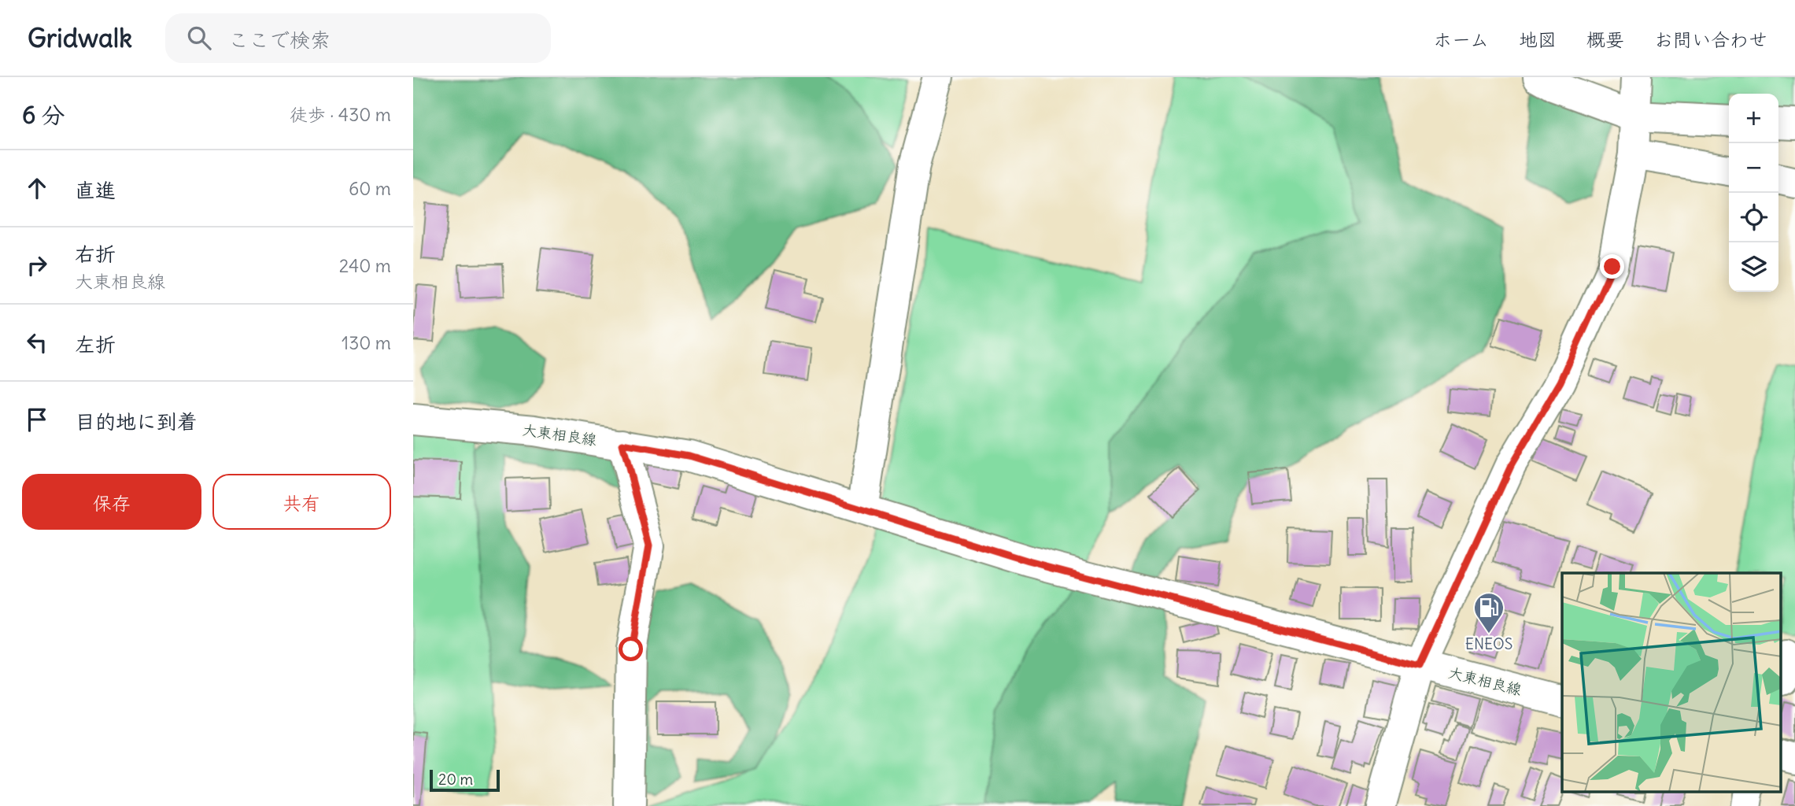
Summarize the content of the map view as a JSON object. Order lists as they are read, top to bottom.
{
  "streets": {
    "street": ["大東相良線"]
  },
  "places": {
    "fuel station": ["ENEOS"]
  },
  "scale_bar": "20 m",
  "page": {
    "header": "Gridwalk",
    "search": "ここで検索",
    "nav": [
      "ホーム",
      "地図",
      "概要",
      "お問い合わせ"
    ],
    "heading": ["6 分", "徒歩 · 430 m"],
    "map_buttons": ["+", "−"],
    "list": [
      ["直進", "60 m"],
      ["右折", "大東相良線", "240 m"],
      ["左折", "130 m"],
      "目的地に到着"
    ],
    "buttons": ["保存", "共有"],
    "scale": "20 m"
  }
}
